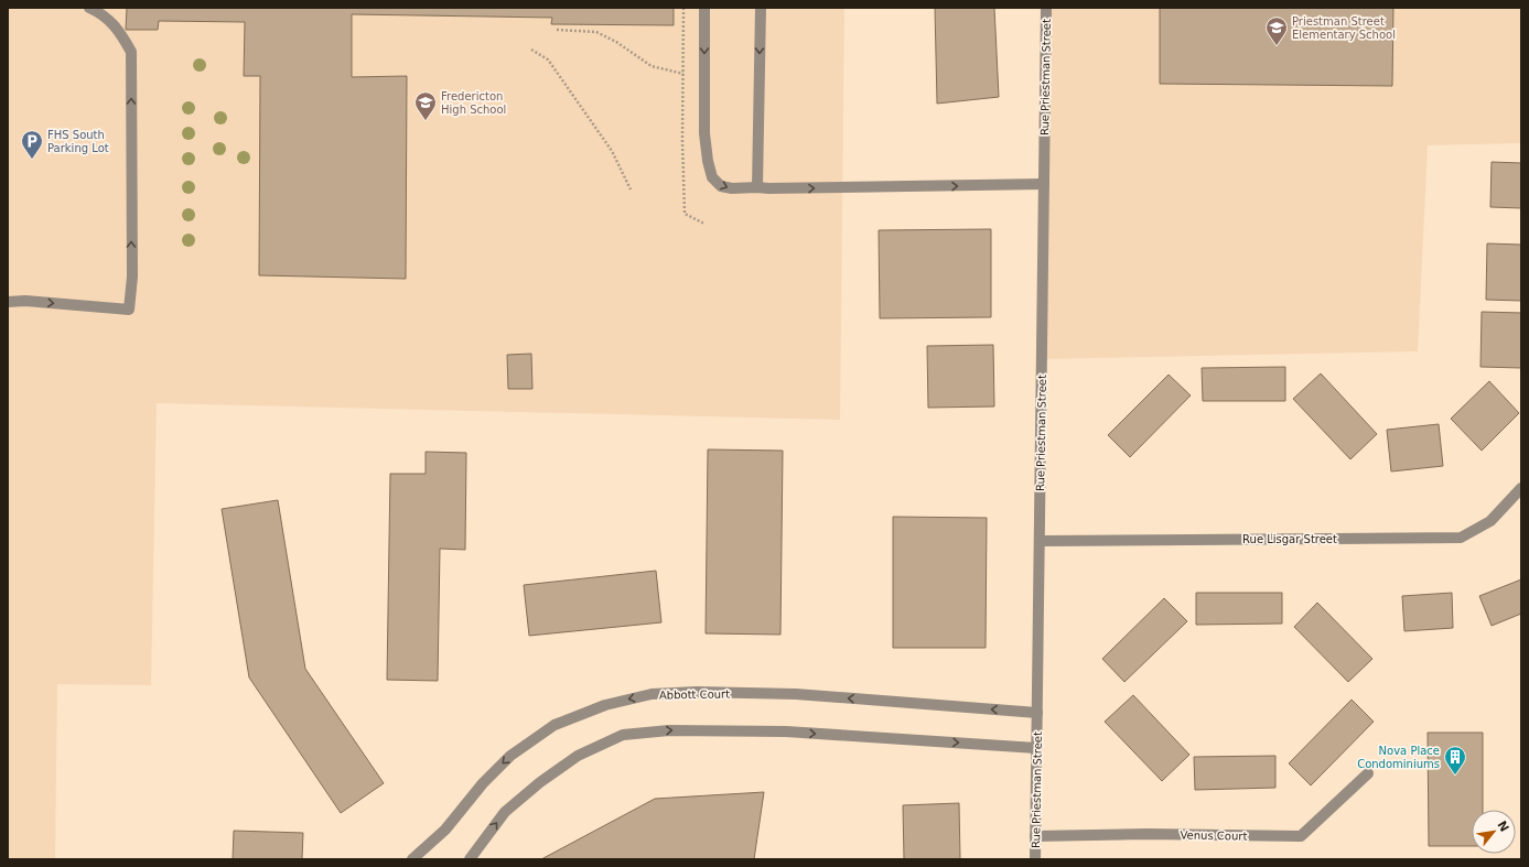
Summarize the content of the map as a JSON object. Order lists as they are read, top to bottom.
{
  "streets": {
    "street": [
      "Rue Priestman Street",
      "Rue Lisgar Street",
      "Abbott Court",
      "Venus Court"
    ]
  },
  "crossings": [
    ["Rue Priestman Street", "Rue Lisgar Street"],
    ["Rue Priestman Street", "Abbott Court"],
    ["Rue Priestman Street", "Venus Court"]
  ],
  "places": {
    "school or university": ["Priestman Street Elementary School", "Fredericton High School"],
    "parking": ["FHS South Parking Lot"],
    "building": ["Nova Place Condominiums"]
  },
  "north": "top right"
}
